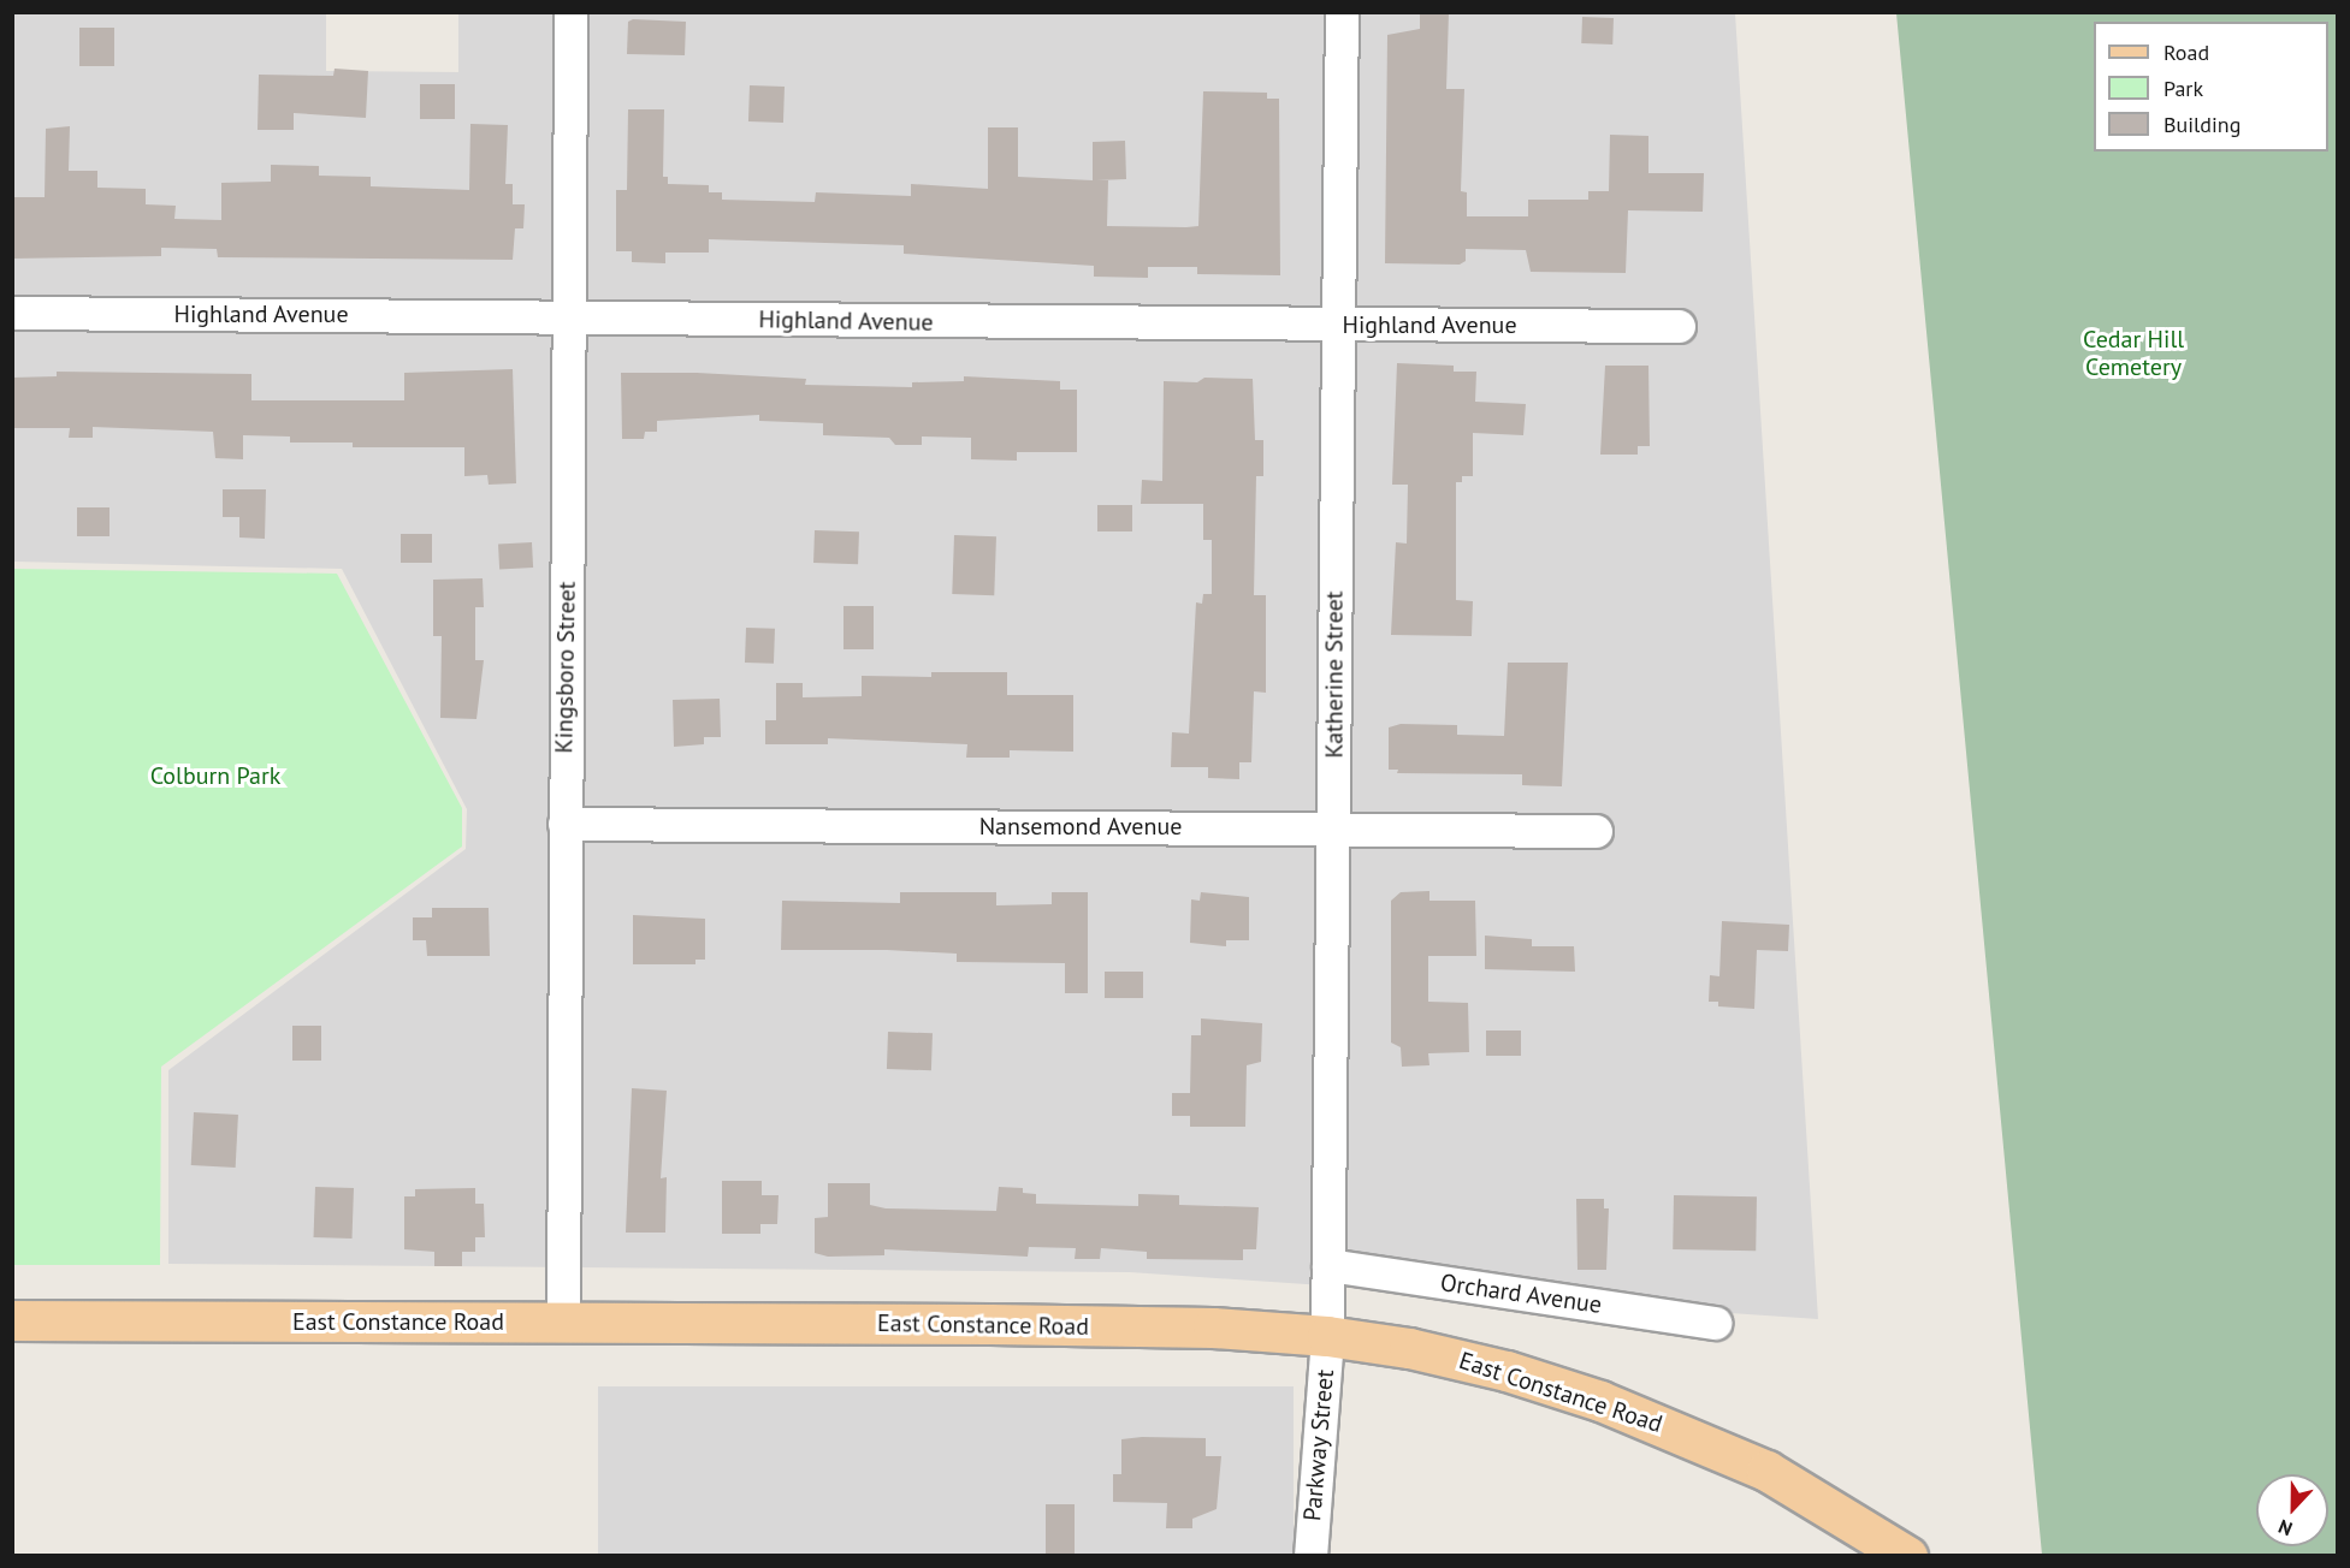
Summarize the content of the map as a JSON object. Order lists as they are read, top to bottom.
{
  "streets": {
    "main road": ["East Constance Road"],
    "street": [
      "Highland Avenue",
      "Kingsboro Street",
      "Katherine Street",
      "Nansemond Avenue",
      "Orchard Avenue",
      "Parkway Street"
    ]
  },
  "crossings": [
    ["Highland Avenue", "Kingsboro Street"],
    ["Highland Avenue", "Katherine Street"],
    ["Kingsboro Street", "Nansemond Avenue"],
    ["Kingsboro Street", "East Constance Road"],
    ["Katherine Street", "Nansemond Avenue"],
    ["Katherine Street", "Orchard Avenue"],
    ["Katherine Street", "East Constance Road"],
    ["Katherine Street", "Parkway Street"],
    ["East Constance Road", "Parkway Street"]
  ],
  "parks": ["Cedar Hill Cemetery", "Colburn Park"],
  "legend": ["Road", "Park", "Building"],
  "north": "bottom"
}
